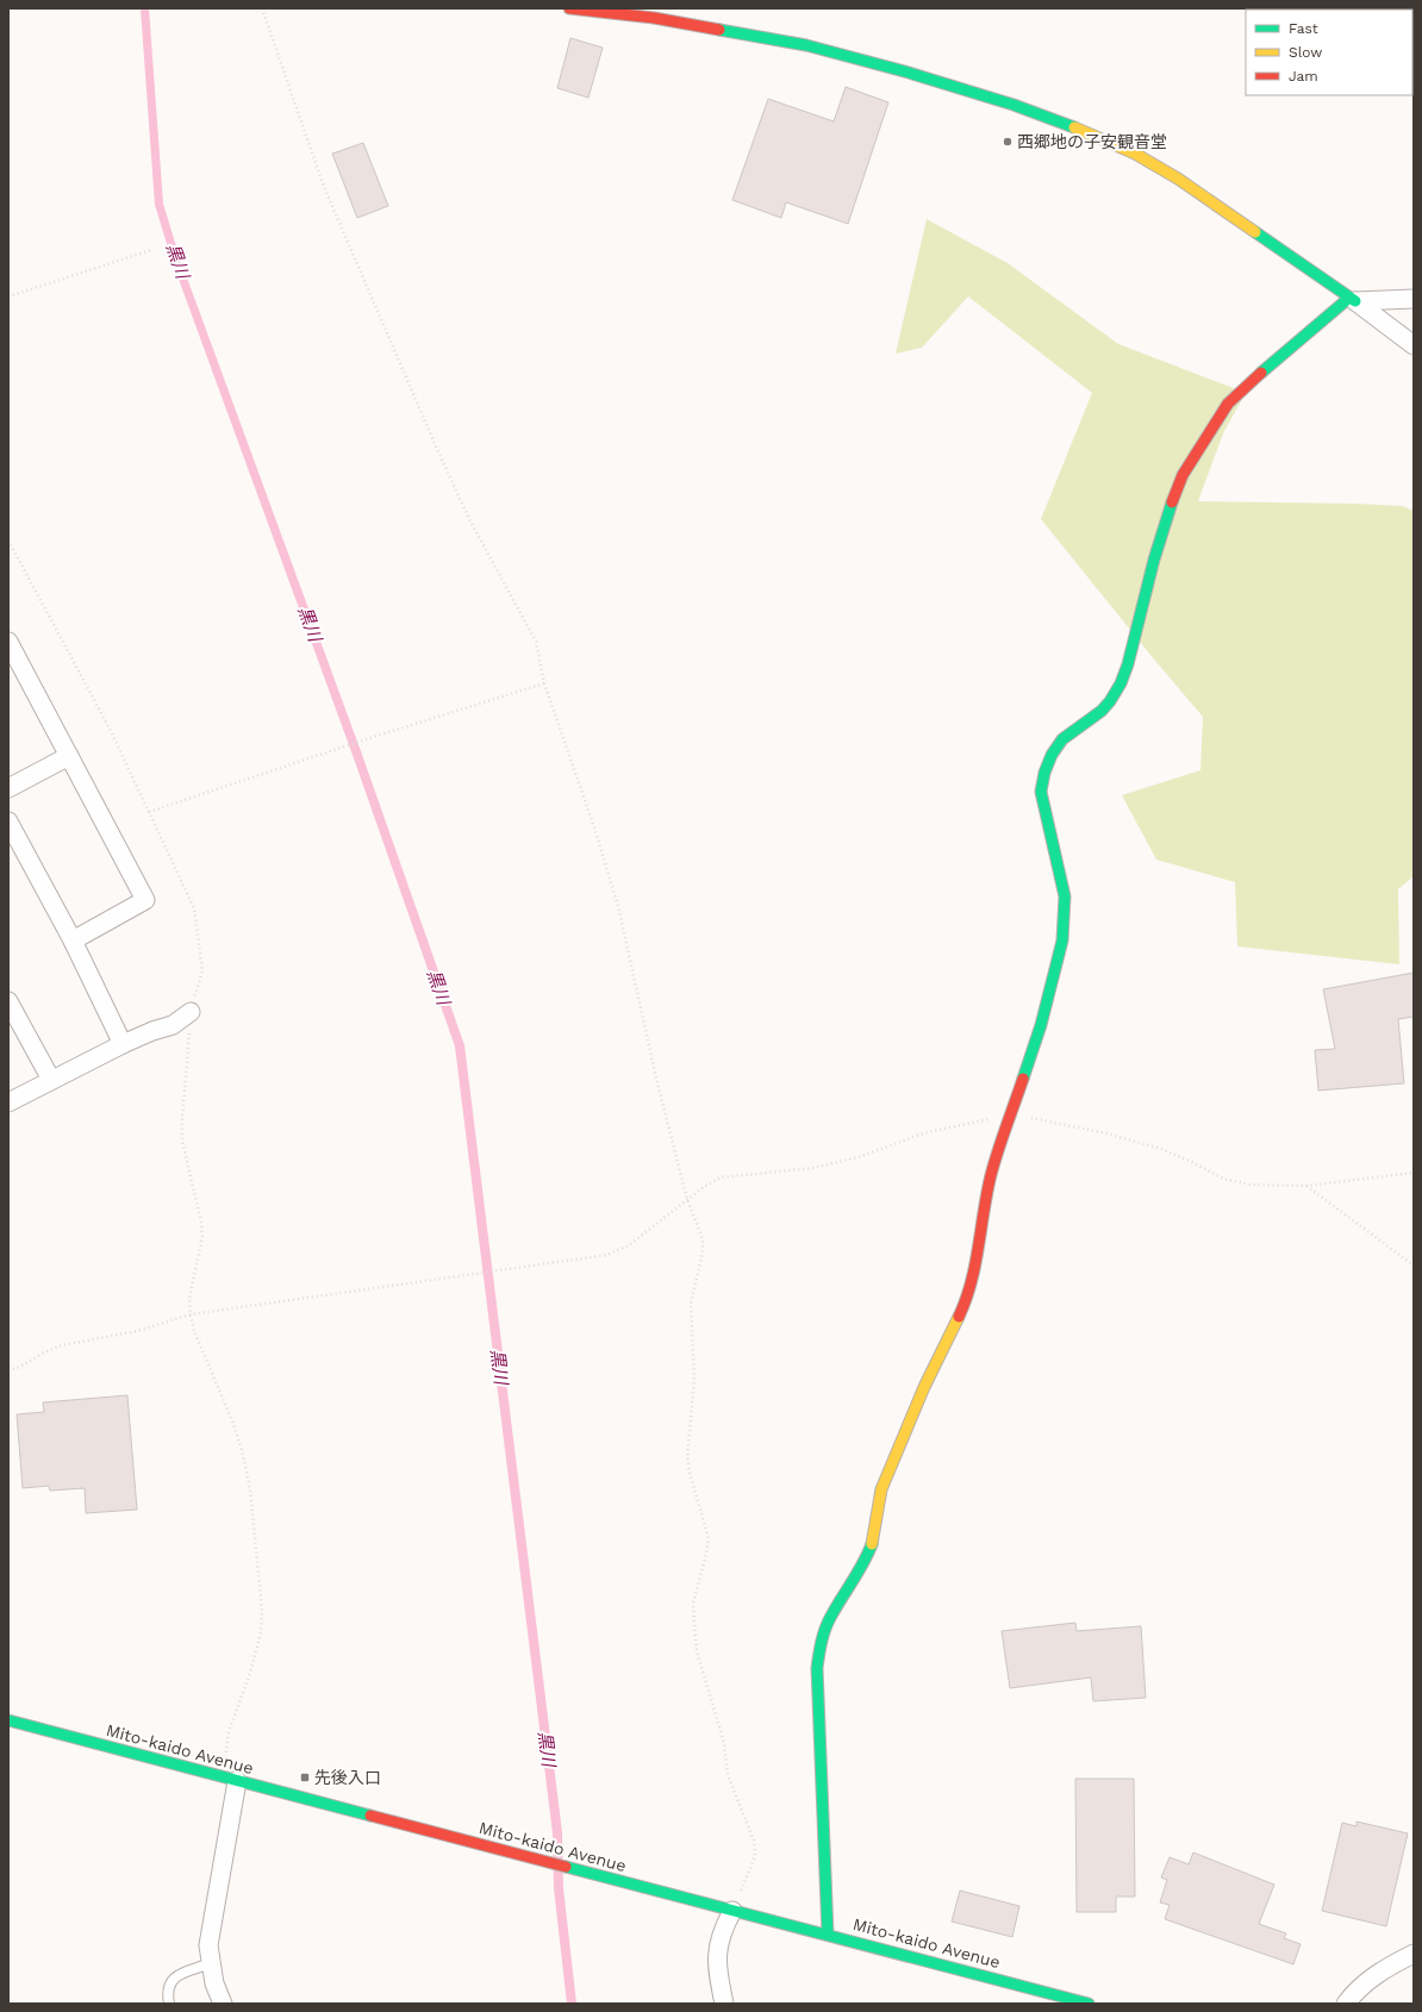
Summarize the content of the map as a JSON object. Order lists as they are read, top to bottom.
{
  "streets": {
    "main road": ["Mito-kaido Avenue"]
  },
  "water": ["黒川"],
  "places": {
    "other": ["西郷地の子安観音堂"],
    "transit": ["先後入口"]
  },
  "legend": ["Fast", "Slow", "Jam"]
}
